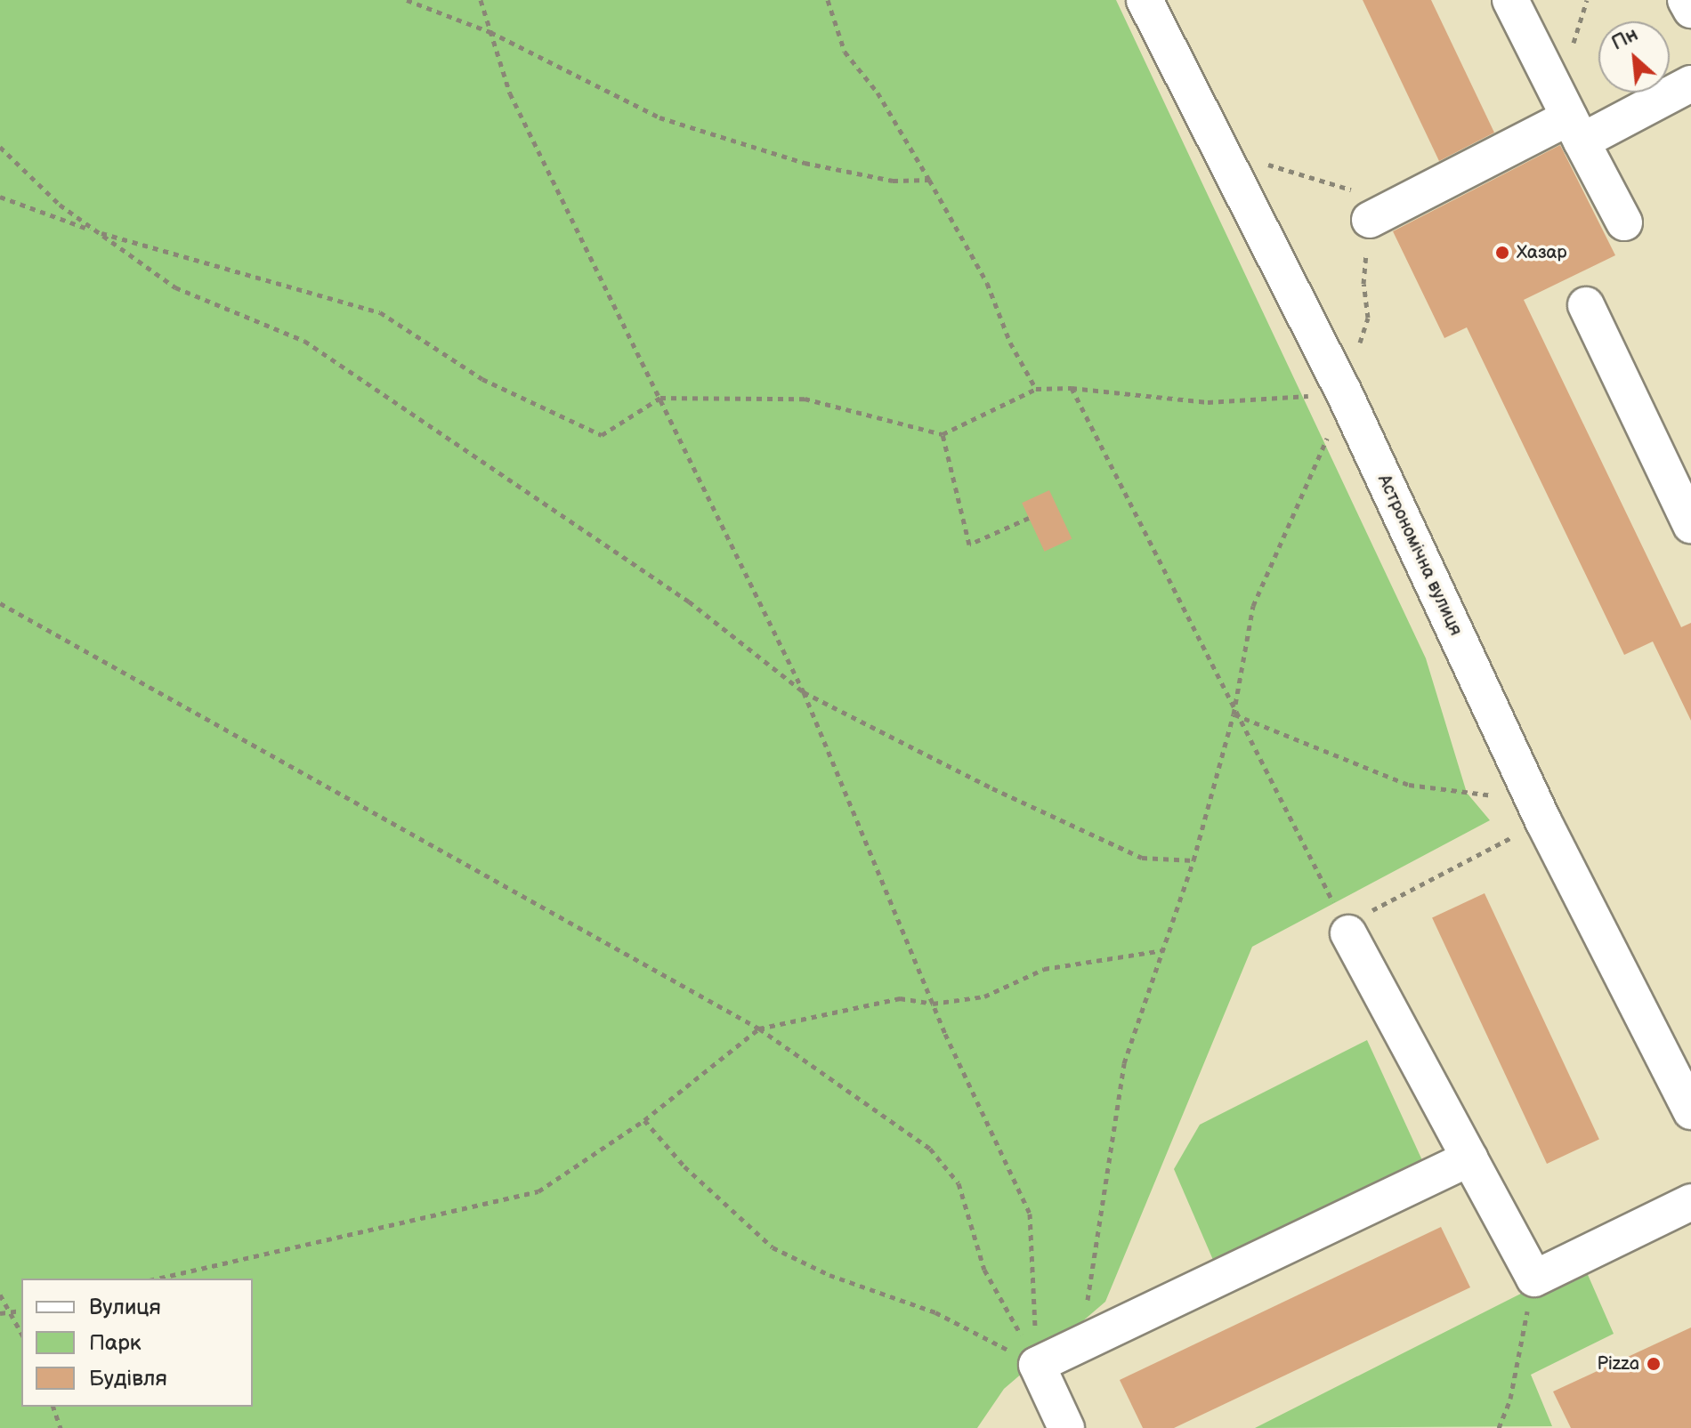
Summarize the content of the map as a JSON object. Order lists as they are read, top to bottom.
{
  "streets": {
    "street": ["Астрономічна вулиця"]
  },
  "places": ["Хазар", "Pizza"],
  "legend": ["Вулиця", "Парк", "Будівля"],
  "north": "top left"
}
